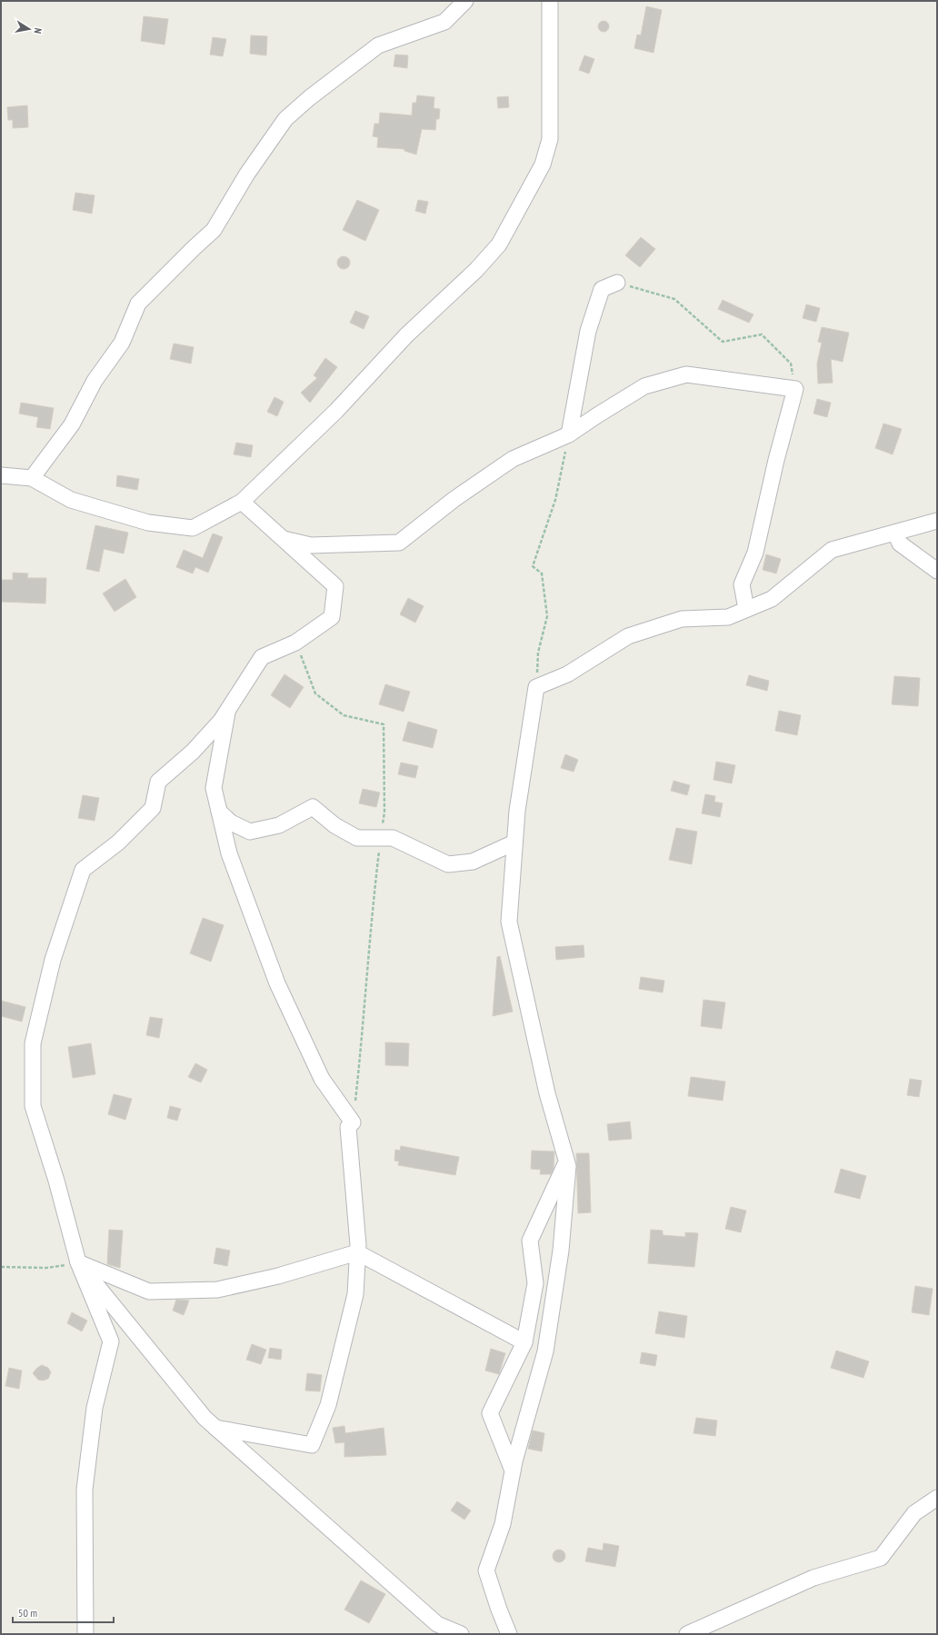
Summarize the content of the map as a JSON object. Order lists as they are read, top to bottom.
{
  "scale_bar": "50 m",
  "north": "right"
}
